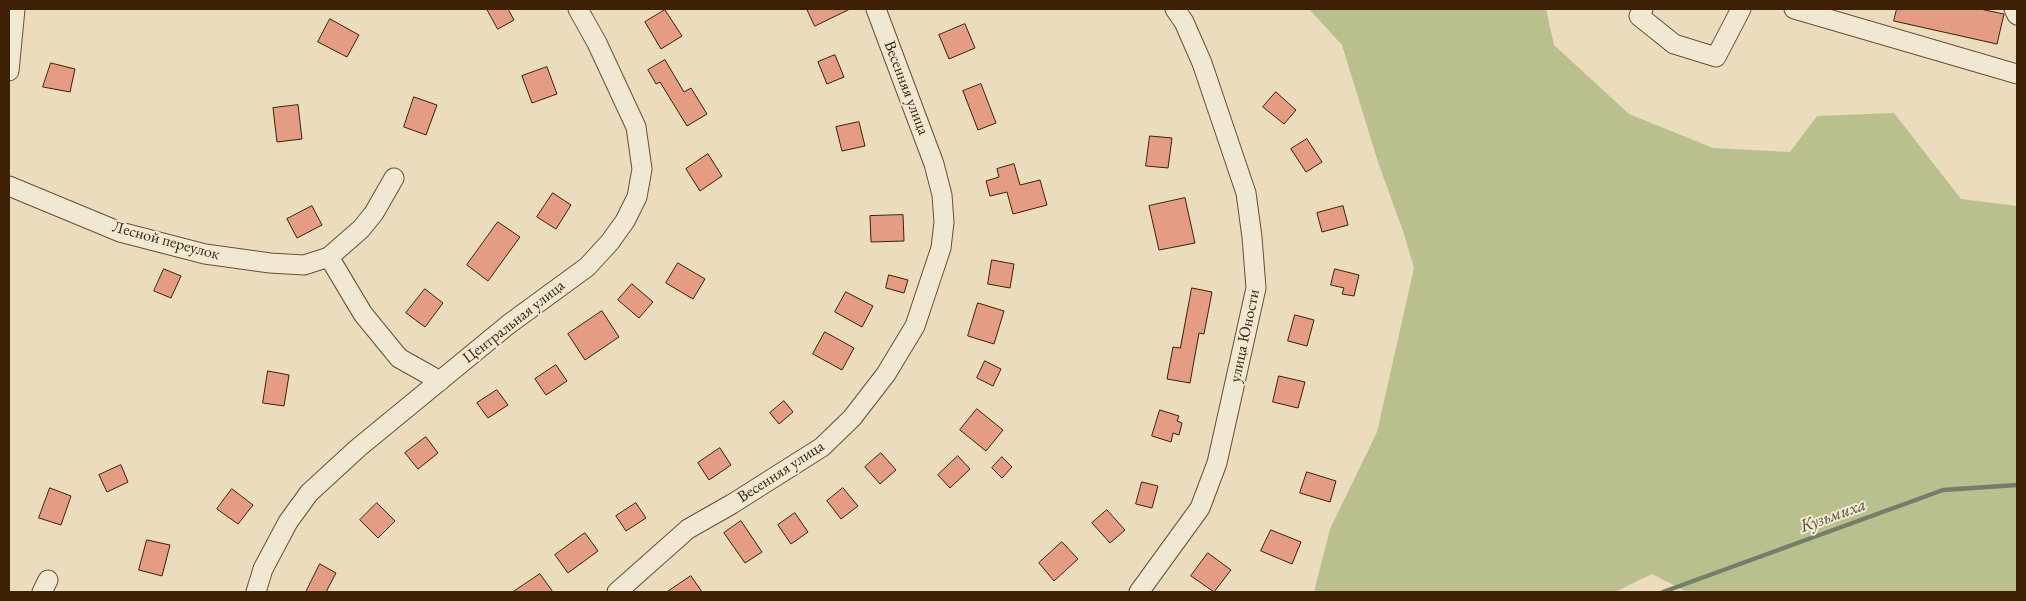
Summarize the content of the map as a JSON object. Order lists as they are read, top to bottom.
{
  "streets": {
    "street": [
      "Весенняя улица",
      "Лесной переулок",
      "Центральная улица",
      "улица Юности"
    ]
  },
  "water": ["Кузьмиха"]
}
